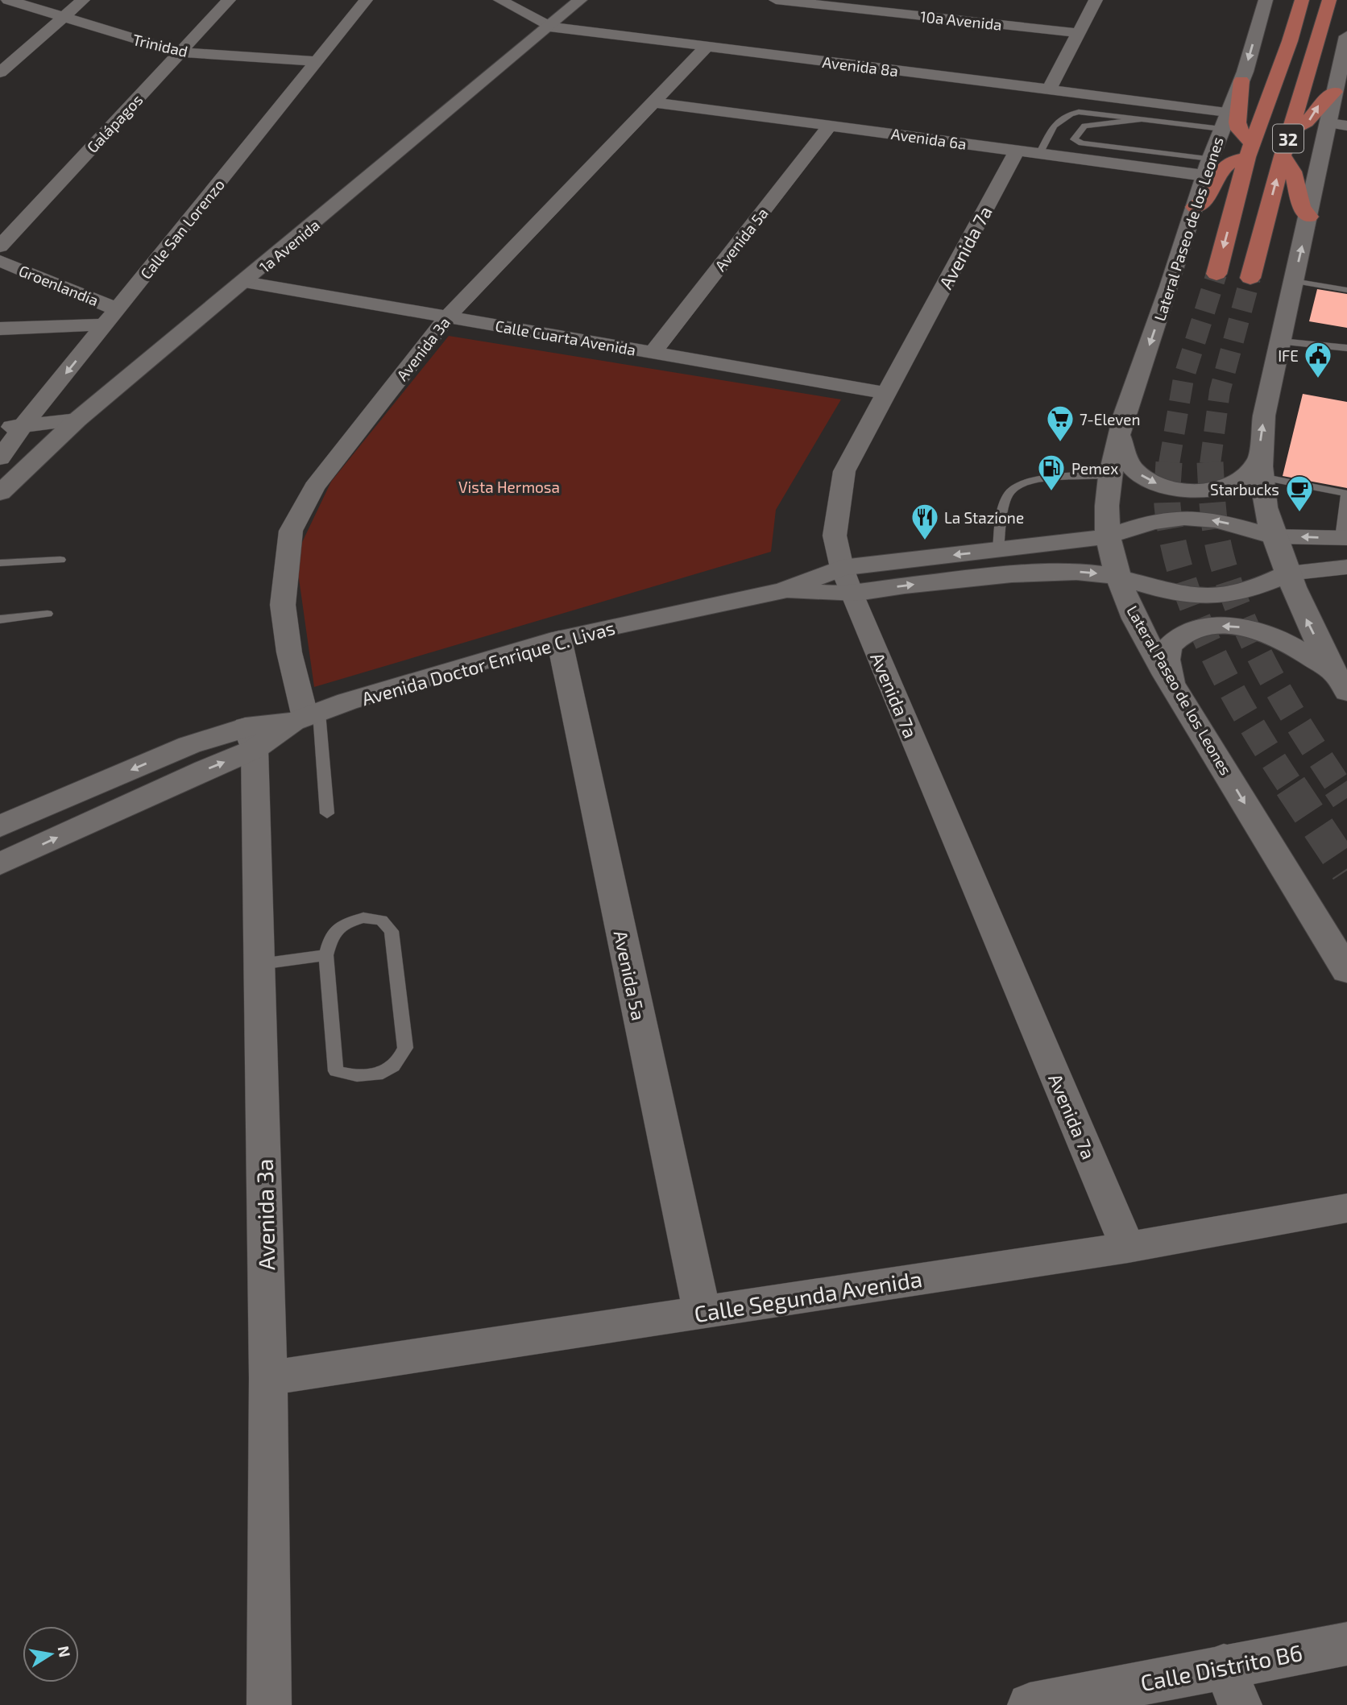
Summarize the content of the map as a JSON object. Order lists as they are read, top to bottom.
{
  "streets": {
    "main road": ["32"],
    "street": [
      "10a Avenida",
      "Trinidad",
      "Avenida 8a",
      "Galápagos",
      "Avenida 6a",
      "Calle San Lorenzo",
      "Lateral Paseo de los Leones",
      "Avenida 5a",
      "1a Avenida",
      "Avenida 7a",
      "Groenlandia",
      "Calle Cuarta Avenida",
      "Avenida 3a",
      "Avenida Doctor Enrique C. Livas",
      "Calle Segunda Avenida",
      "Calle Distrito B6"
    ]
  },
  "crossings": [
    ["Trinidad", "Galápagos"],
    ["Trinidad", "Calle San Lorenzo"],
    ["Avenida 8a", "Lateral Paseo de los Leones"],
    ["Avenida 8a", "1a Avenida"],
    ["Avenida 8a", "Avenida 3a"],
    ["Avenida 6a", "Lateral Paseo de los Leones"],
    ["Avenida 6a", "Avenida 5a"],
    ["Avenida 6a", "Avenida 7a"],
    ["Avenida 6a", "Avenida 3a"],
    ["Calle San Lorenzo", "Groenlandia"],
    ["Lateral Paseo de los Leones", "Avenida Doctor Enrique C. Livas"],
    ["Avenida 5a", "Calle Cuarta Avenida"],
    ["Avenida 5a", "Avenida Doctor Enrique C. Livas"],
    ["Avenida 5a", "Calle Segunda Avenida"],
    ["1a Avenida", "Calle Cuarta Avenida"],
    ["Avenida 7a", "Calle Cuarta Avenida"],
    ["Avenida 7a", "Avenida Doctor Enrique C. Livas"],
    ["Avenida 7a", "Calle Segunda Avenida"],
    ["Calle Cuarta Avenida", "Avenida 3a"],
    ["Avenida 3a", "Avenida Doctor Enrique C. Livas"],
    ["Avenida 3a", "Calle Segunda Avenida"]
  ],
  "parks": ["Vista Hermosa"],
  "places": {
    "public building": ["IFE"],
    "supermarket": ["7-Eleven"],
    "fuel station": ["Pemex"],
    "cafe": ["Starbucks"],
    "restaurant": ["La Stazione"]
  },
  "north": "right"
}
